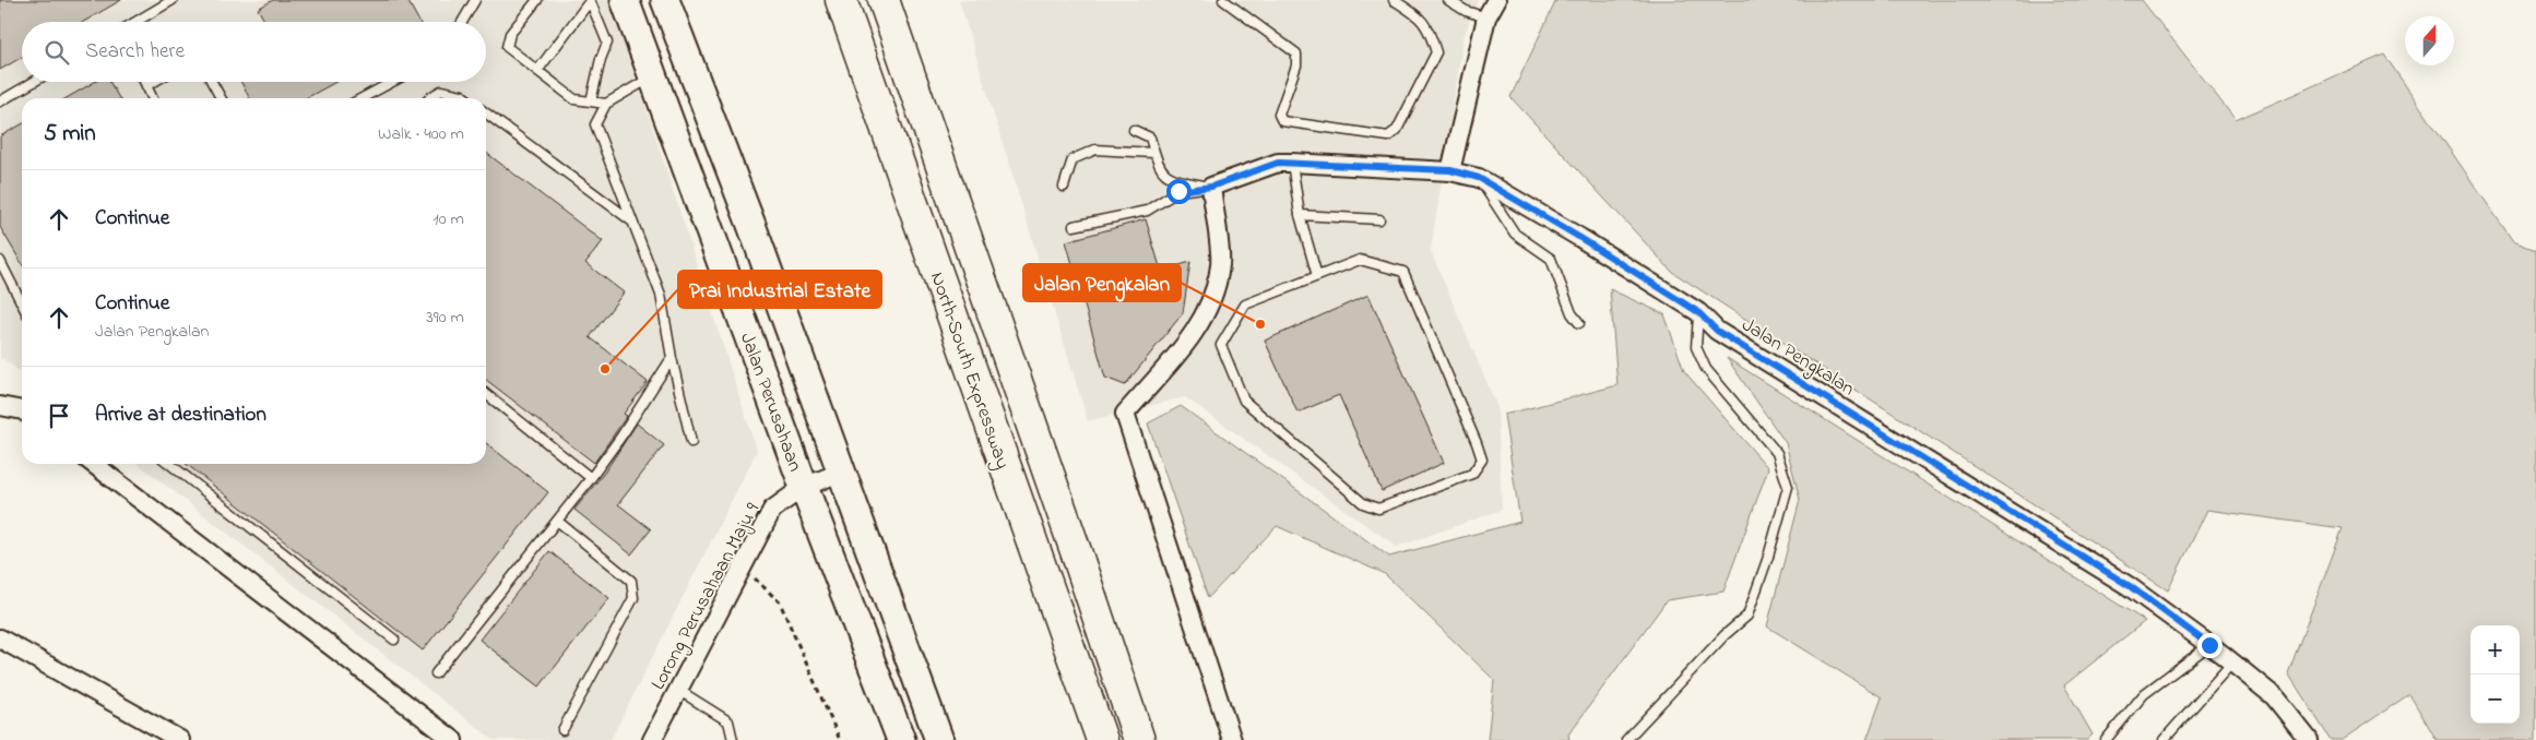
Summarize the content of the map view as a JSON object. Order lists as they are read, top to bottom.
{
  "streets": {
    "highway": ["North–South Expressway"],
    "main road": ["Jalan Perusahaan"],
    "street": ["Jalan Pengkalan", "Lorong Perusahaan Maju 9"]
  },
  "crossings": [
    ["Jalan Perusahaan", "Lorong Perusahaan Maju 9"]
  ],
  "places": ["Jalan Pengkalan", "Prai Industrial Estate"],
  "north": "top",
  "page": {
    "search": "Search here",
    "heading": ["5 min", "Walk · 400 m"],
    "list": [
      ["Continue", "10 m"],
      ["Continue", "Jalan Pengkalan", "390 m"],
      "Arrive at destination"
    ],
    "map_buttons": ["+", "−"]
  }
}
